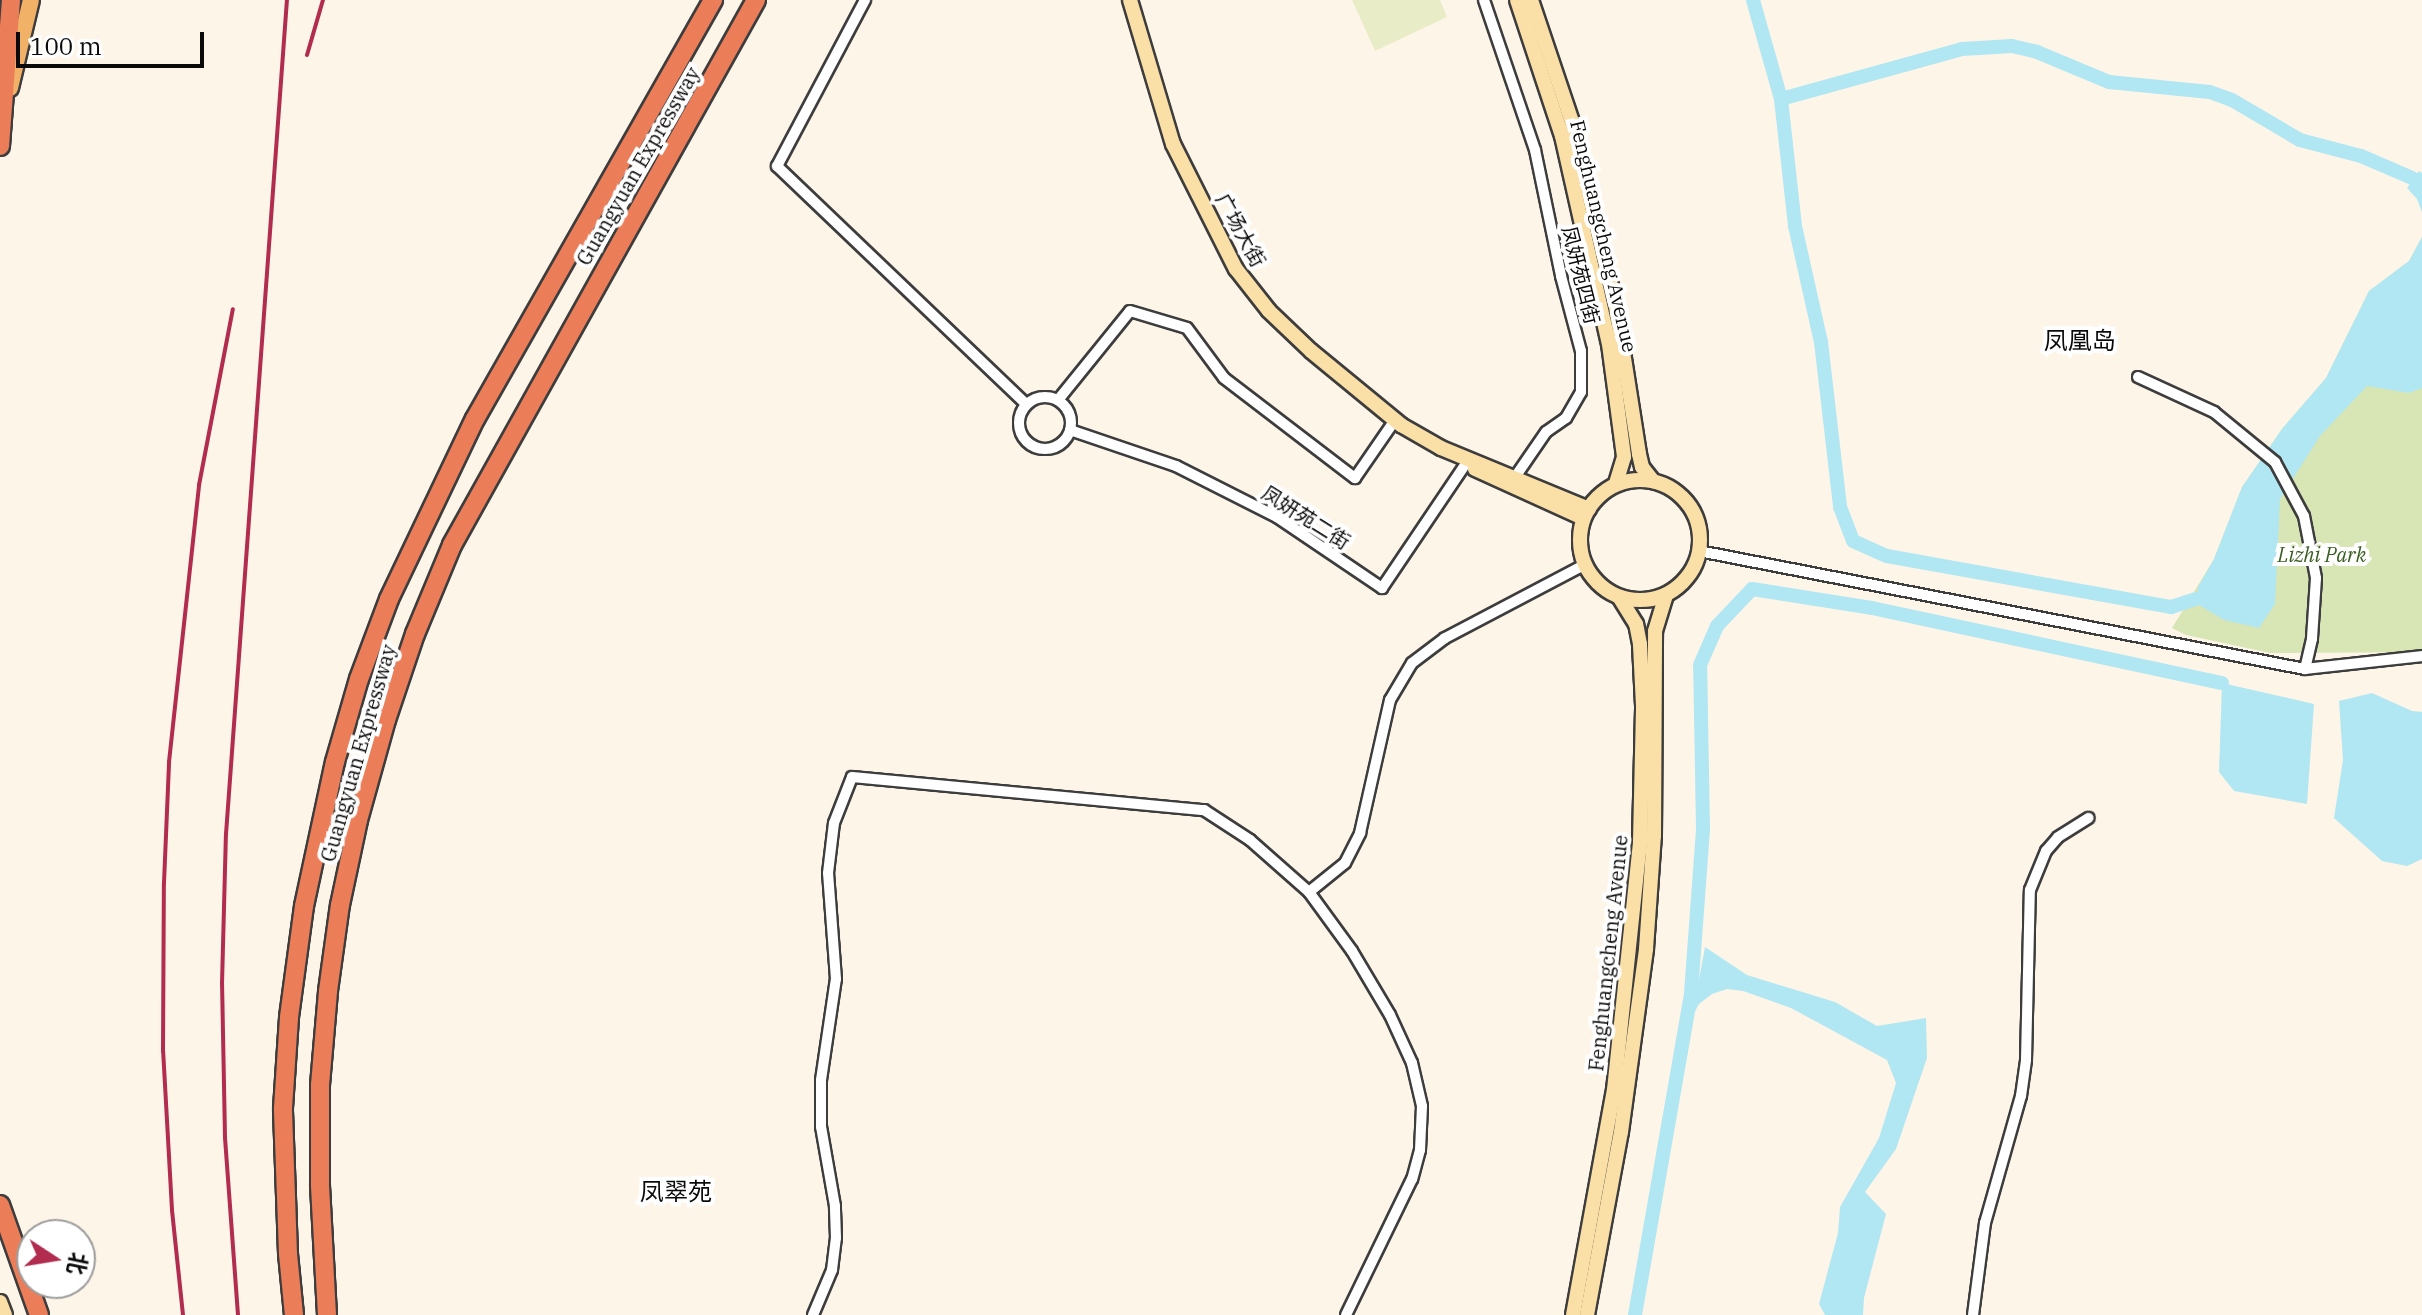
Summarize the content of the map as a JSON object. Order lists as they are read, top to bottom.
{
  "streets": {
    "highway": ["Guangyuan Expressway"],
    "main road": ["广场大街", "Fenghuangcheng Avenue"],
    "street": ["凤妍苑四街", "凤妍苑二街"]
  },
  "crossings": [
    ["广场大街", "Fenghuangcheng Avenue"],
    ["广场大街", "凤妍苑四街"],
    ["广场大街", "凤妍苑二街"]
  ],
  "districts": ["凤凰岛", "凤翠苑"],
  "parks": ["Lizhi Park"],
  "scale_bar": "100 m",
  "north": "right"
}
